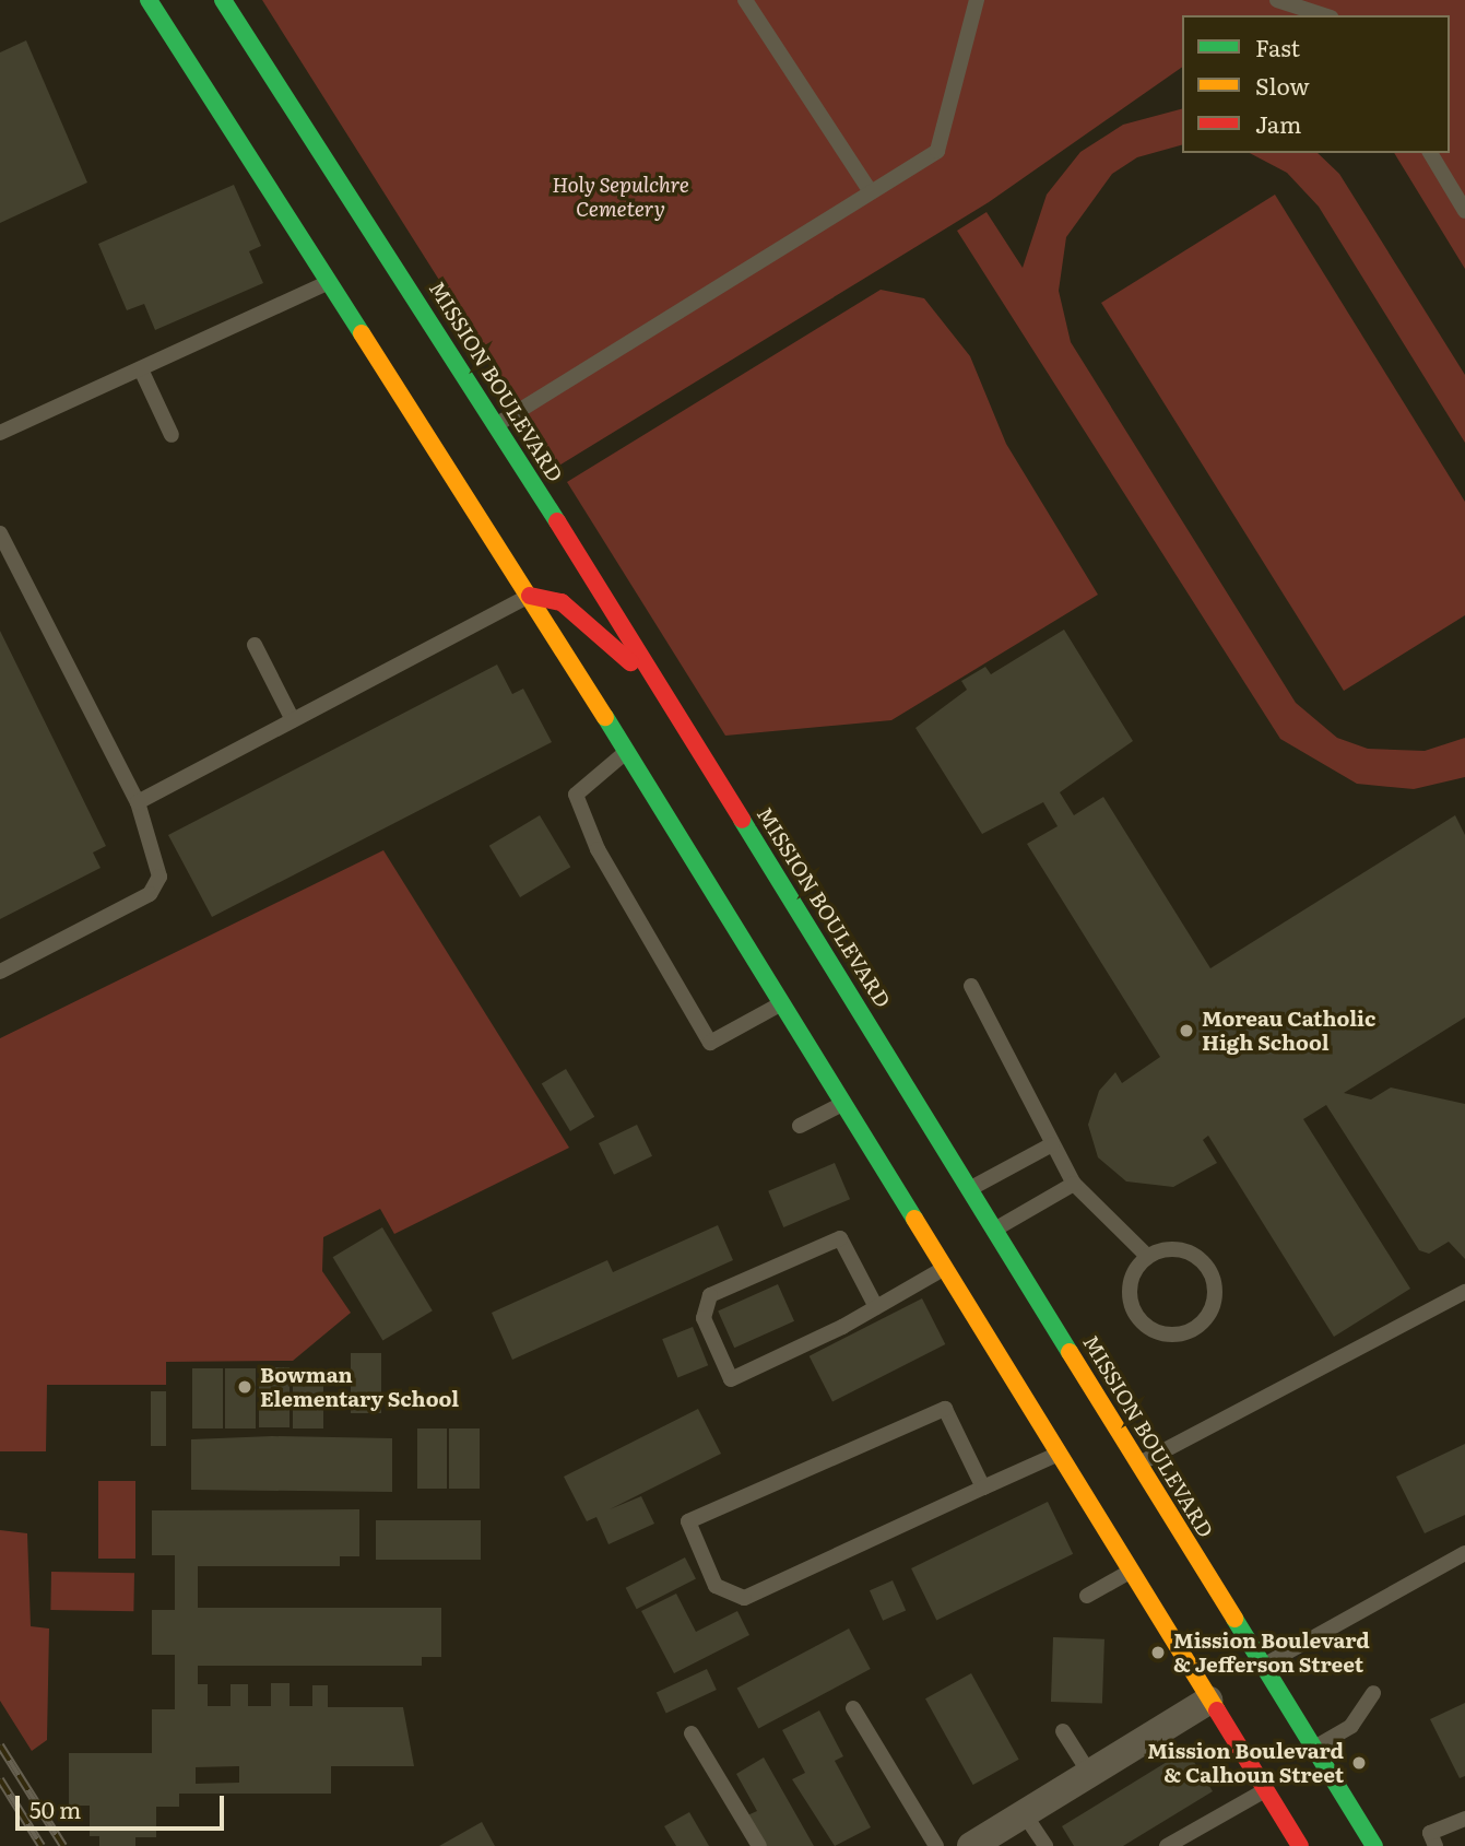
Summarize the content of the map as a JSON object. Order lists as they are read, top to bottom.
{
  "streets": {
    "main road": ["MISSION BOULEVARD"]
  },
  "parks": ["Holy Sepulchre Cemetery"],
  "places": [
    "Moreau Catholic High School",
    "Bowman Elementary School",
    "Mission Boulevard & Jefferson Street",
    "Mission Boulevard & Calhoun Street"
  ],
  "legend": ["Fast", "Slow", "Jam"],
  "scale_bar": "50 m"
}
